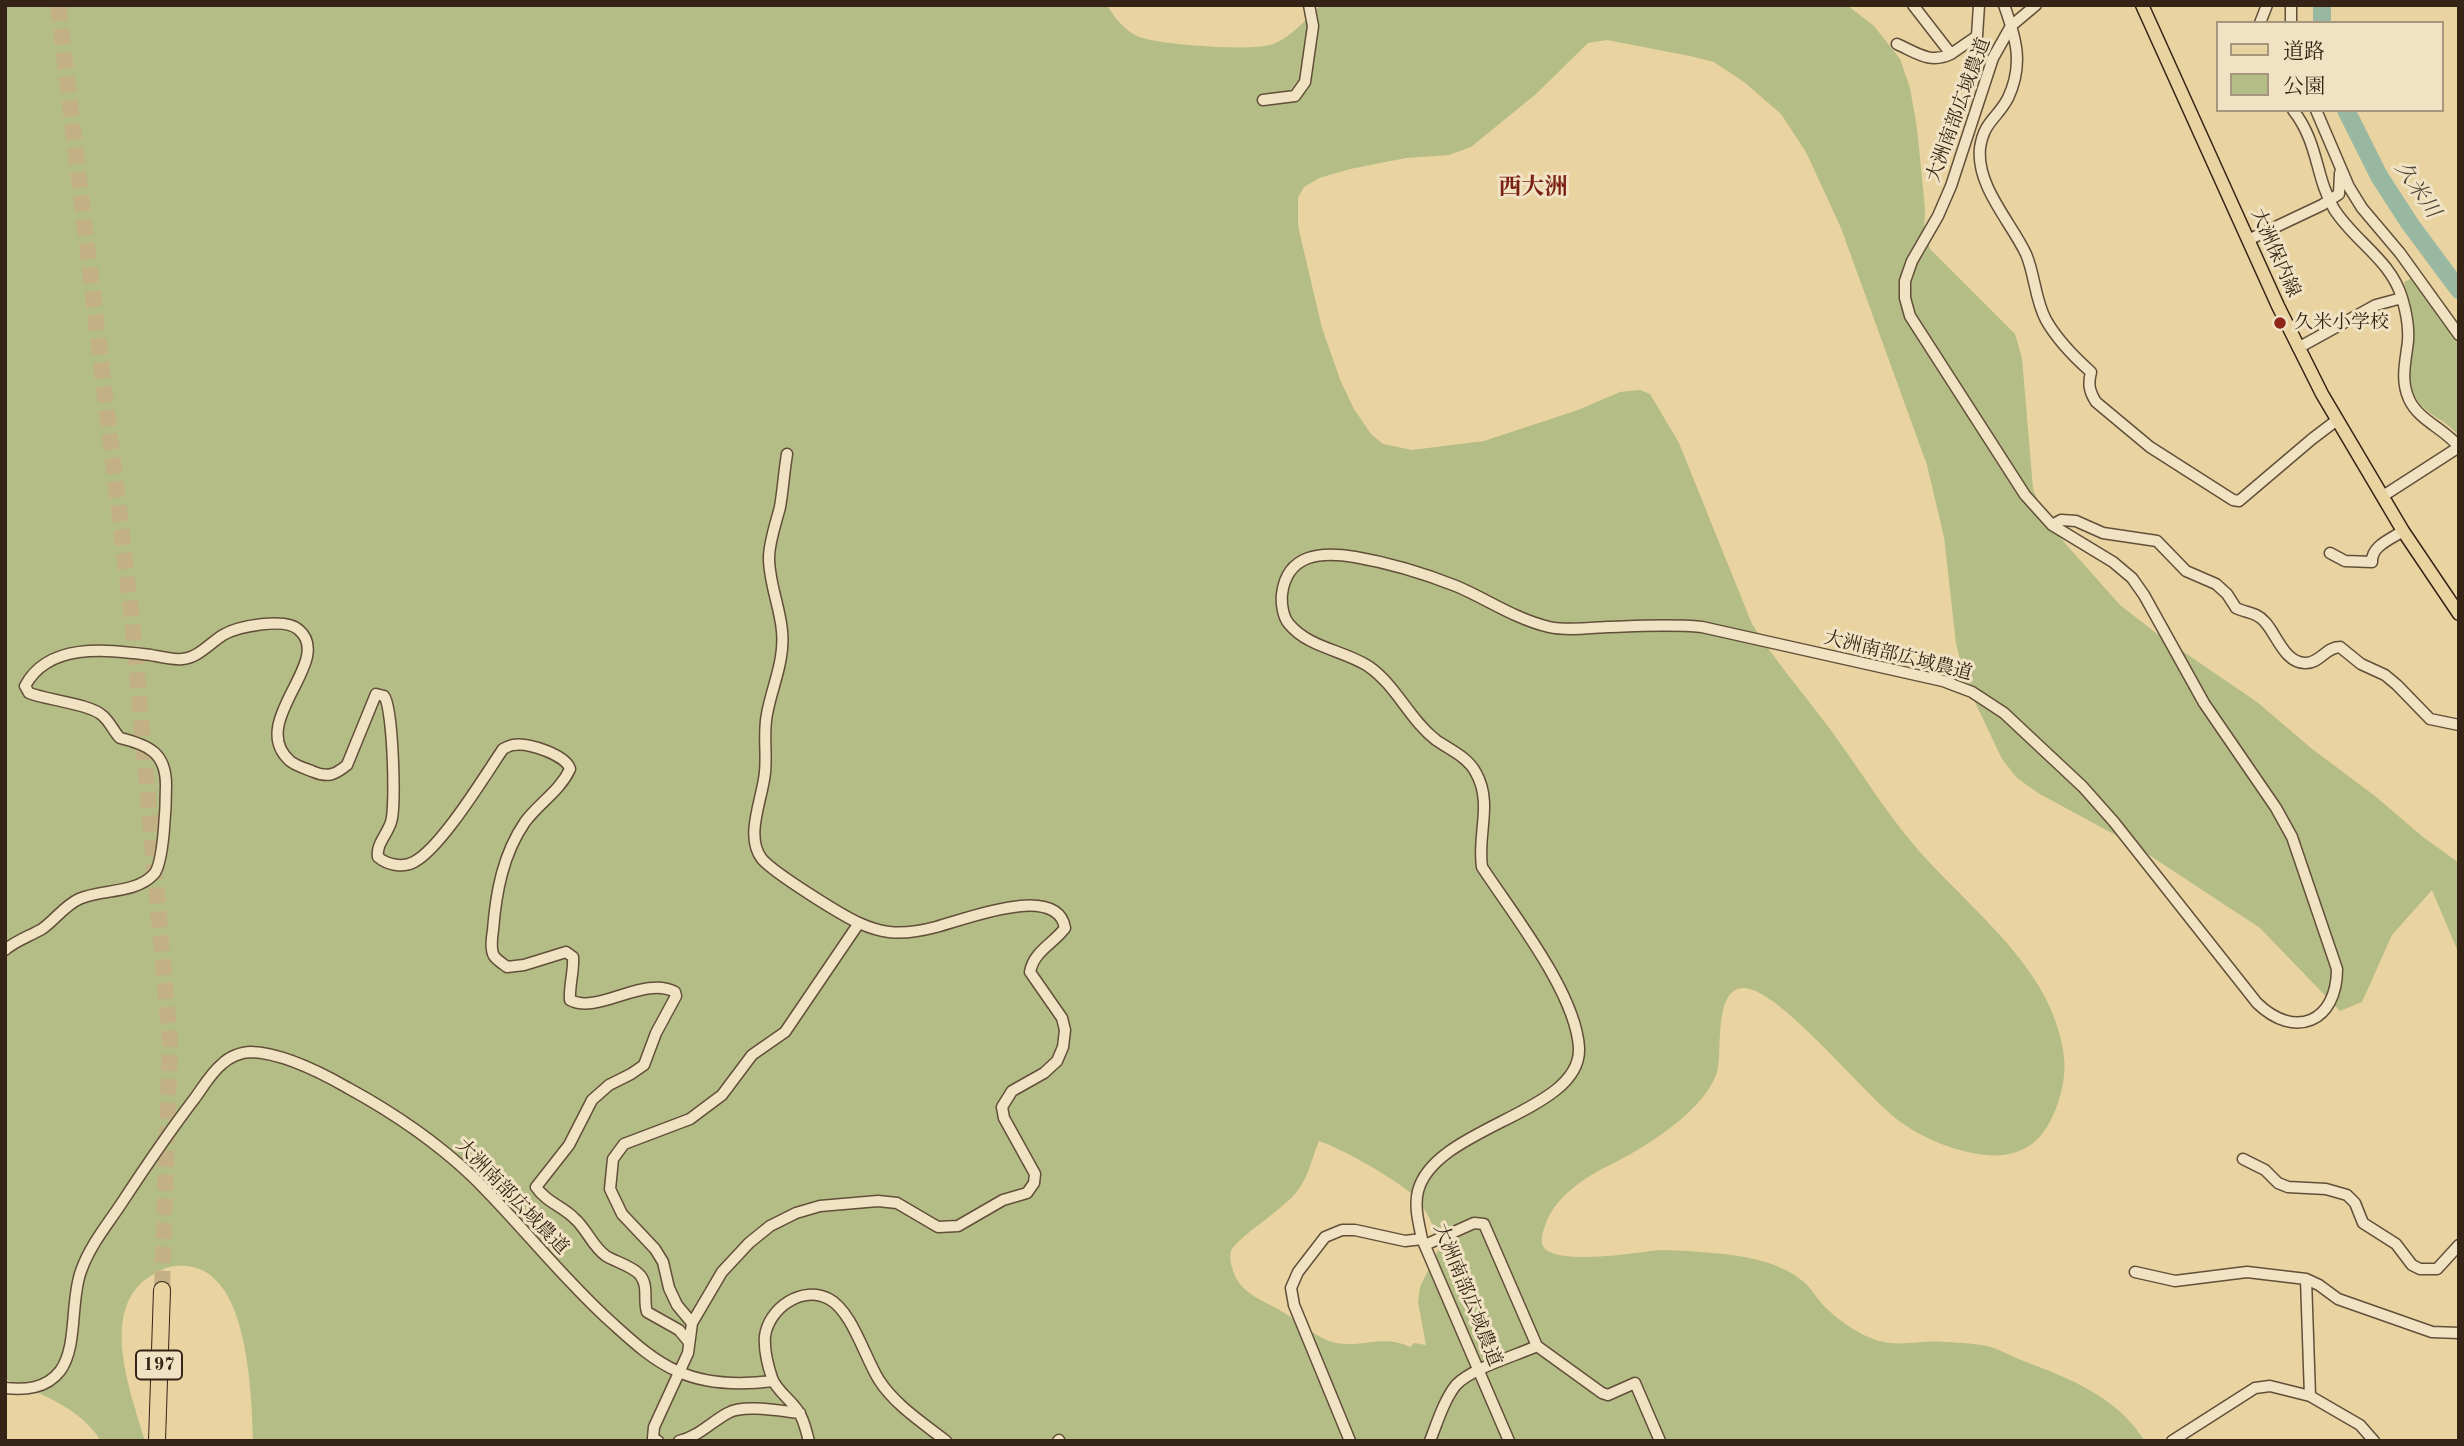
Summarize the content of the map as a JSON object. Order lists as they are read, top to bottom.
{
  "streets": {
    "highway": ["197"],
    "main road": ["大洲保内線"],
    "street": ["大洲南部広域農道"]
  },
  "districts": ["西大洲"],
  "water": ["久米川"],
  "places": ["久米小学校"],
  "legend": ["道路", "公園"]
}
